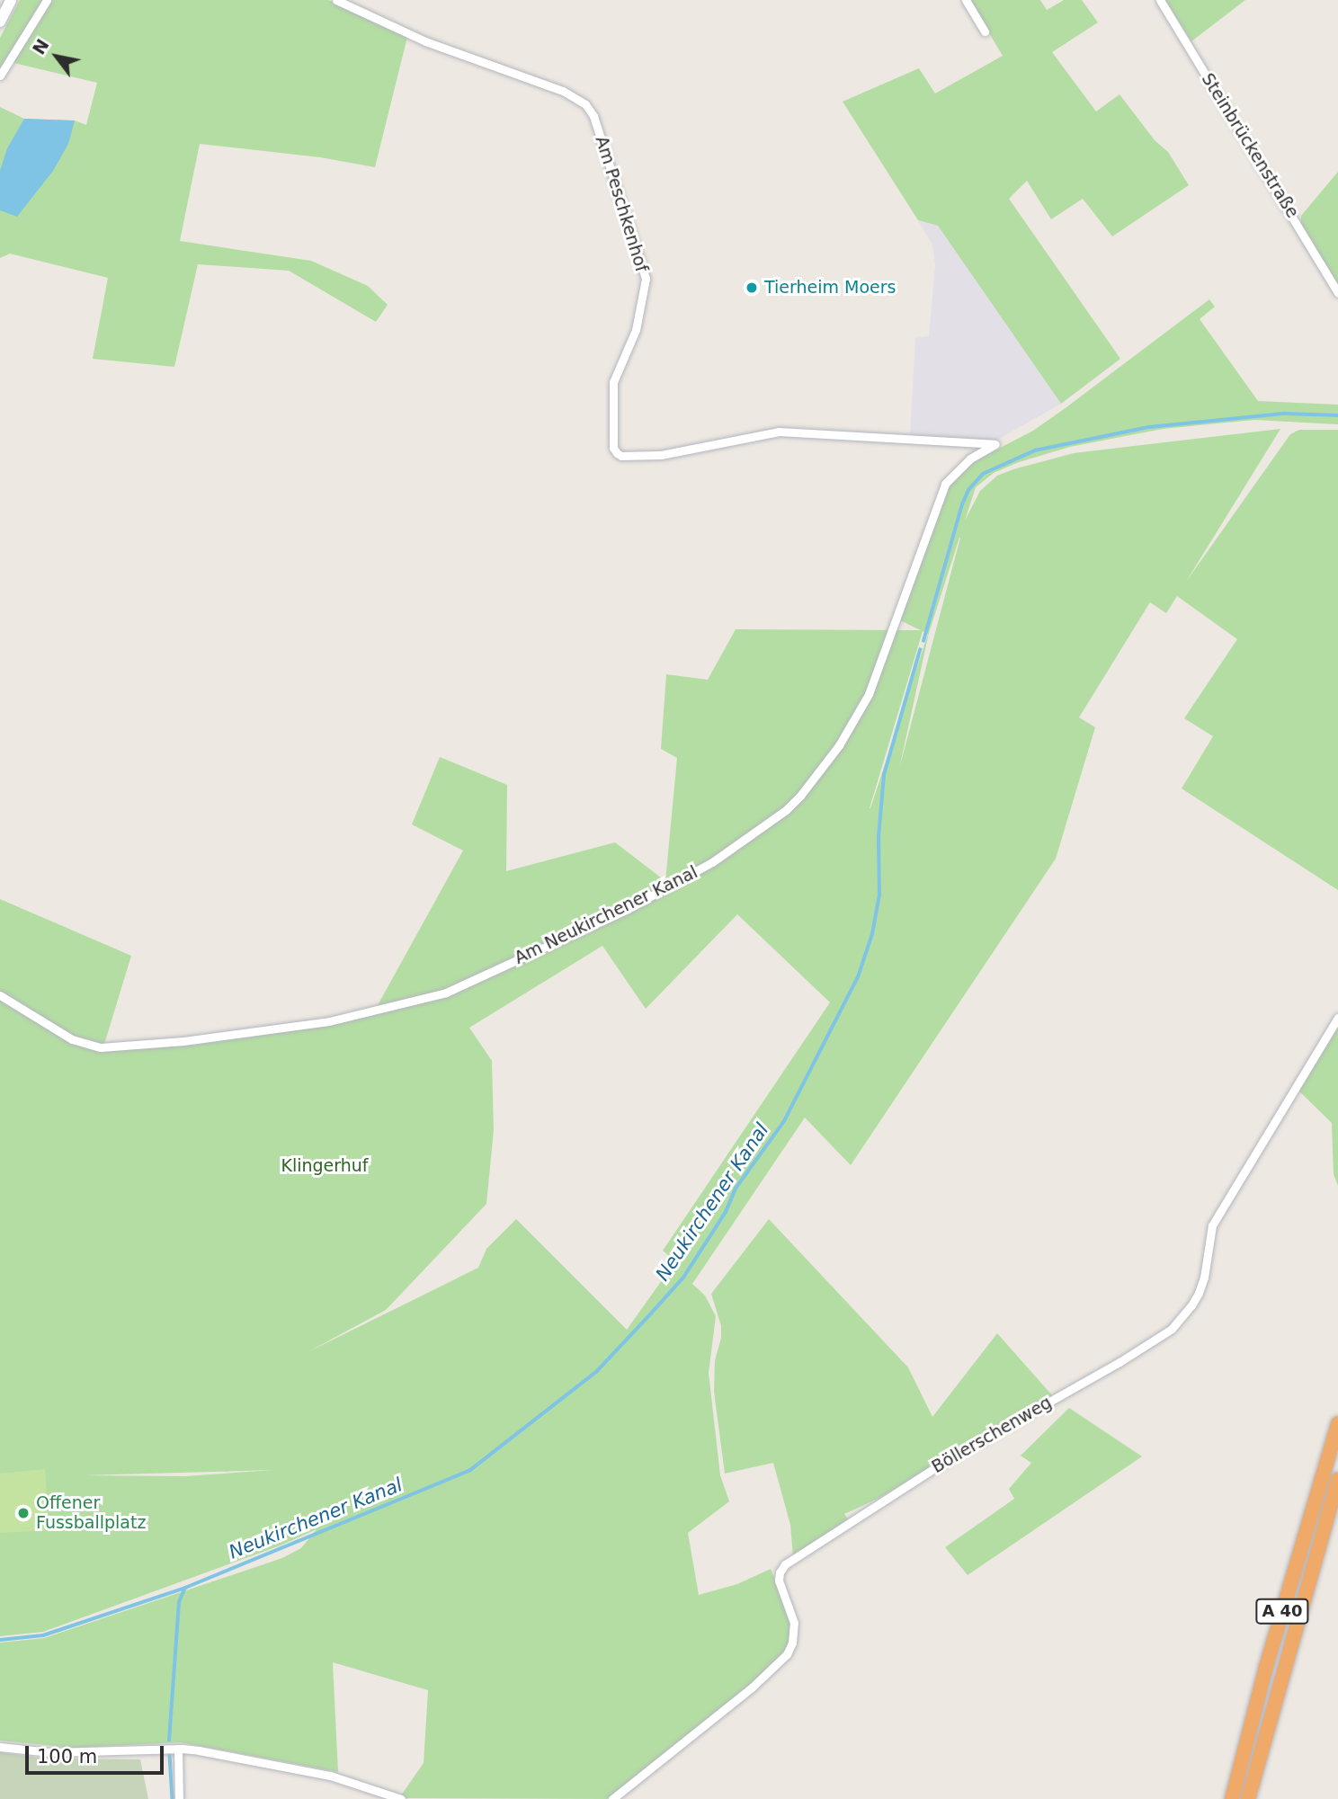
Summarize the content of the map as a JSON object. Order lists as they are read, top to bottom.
{
  "streets": {
    "highway": ["A 40"],
    "street": [
      "Steinbrückenstraße",
      "Am Peschkenhof",
      "Am Neukirchener Kanal",
      "Böllerschenweg"
    ]
  },
  "crossings": [
    ["Am Peschkenhof", "Am Neukirchener Kanal"]
  ],
  "water": ["Neukirchener Kanal"],
  "parks": ["Klingerhuf"],
  "places": ["Tierheim Moers", "Offener Fussballplatz"],
  "scale_bar": "100 m",
  "north": "top left"
}
